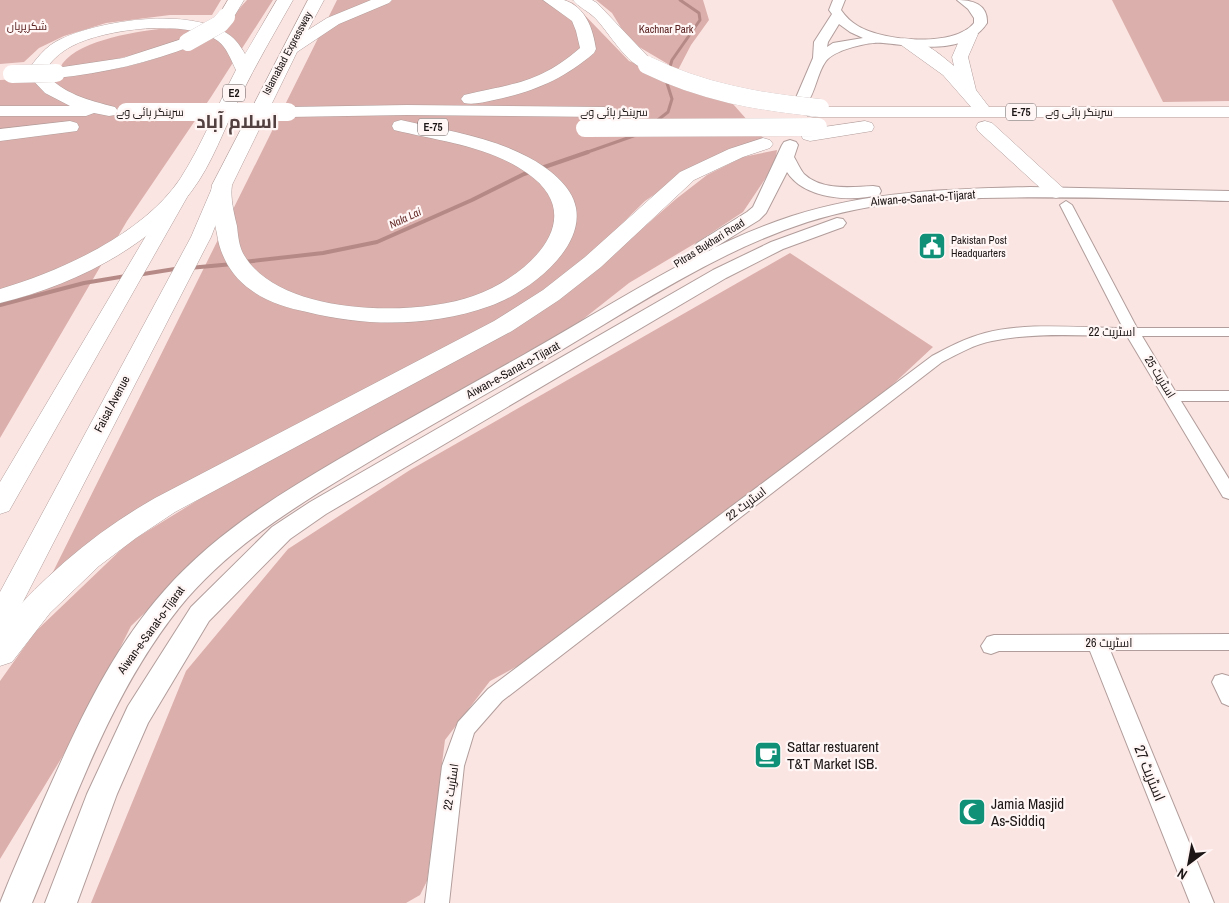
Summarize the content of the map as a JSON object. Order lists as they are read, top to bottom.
{
  "streets": {
    "highway": [
      "Islamabad Expressway",
      "E2",
      "سرینگر ہائی وے",
      "E-75"
    ],
    "main road": ["Aiwan-e-Sanat-o-Tijarat", "Pitras Bukhari Road", "Faisal Avenue"],
    "street": [
      "اسٹریٹ 22",
      "اسٹریٹ 25",
      "اسٹریٹ 26",
      "اسٹریٹ 27"
    ]
  },
  "crossings": [
    ["Islamabad Expressway", "Faisal Avenue"],
    ["Aiwan-e-Sanat-o-Tijarat", "Pitras Bukhari Road"],
    ["Aiwan-e-Sanat-o-Tijarat", "اسٹریٹ 25"],
    ["اسٹریٹ 22", "اسٹریٹ 25"],
    ["اسٹریٹ 26", "اسٹریٹ 27"]
  ],
  "districts": ["اسلام آباد"],
  "water": ["Nala Lai"],
  "parks": ["شکرپریاں", "Kachnar Park"],
  "places": {
    "public building": ["Pakistan Post Headquarters"],
    "cafe": ["Sattar restuarent T&T Market ISB."],
    "mosque": ["Jamia Masjid As-Siddiq"]
  },
  "north": "bottom left"
}
